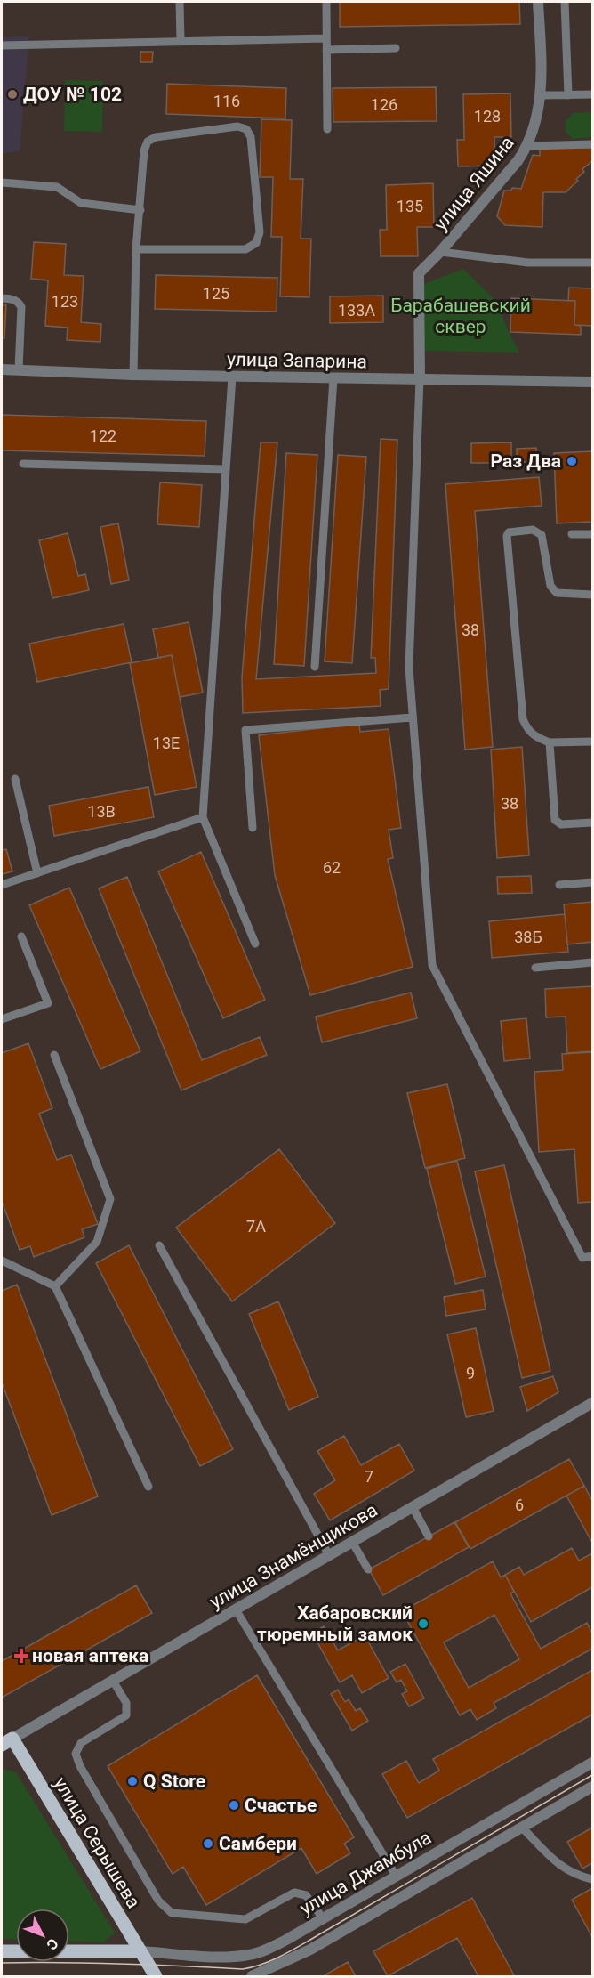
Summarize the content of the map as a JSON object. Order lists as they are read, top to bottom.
{
  "streets": {
    "main road": ["улица Серышева"],
    "street": [
      "улица Яшина",
      "улица Запарина",
      "улица Знамёнщикова",
      "улица Джамбула"
    ]
  },
  "crossings": [
    ["улица Яшина", "улица Запарина"],
    ["улица Знамёнщикова", "улица Серышева"],
    ["улица Серышева", "улица Джамбула"]
  ],
  "parks": ["Барабашевский сквер"],
  "places": {
    "other": [
      "ДОУ № 102",
      "Раз Два",
      "Хабаровский тюремный замок",
      "Q Store",
      "Счастье",
      "Самбери"
    ],
    "health": ["новая аптека"]
  },
  "house_numbers": [
    "116",
    "126",
    "128",
    "135",
    "125",
    "123",
    "133А",
    "122",
    "38",
    "13Е",
    "38",
    "13В",
    "62",
    "38Б",
    "7А",
    "9",
    "7",
    "6"
  ],
  "north": "bottom right"
}
